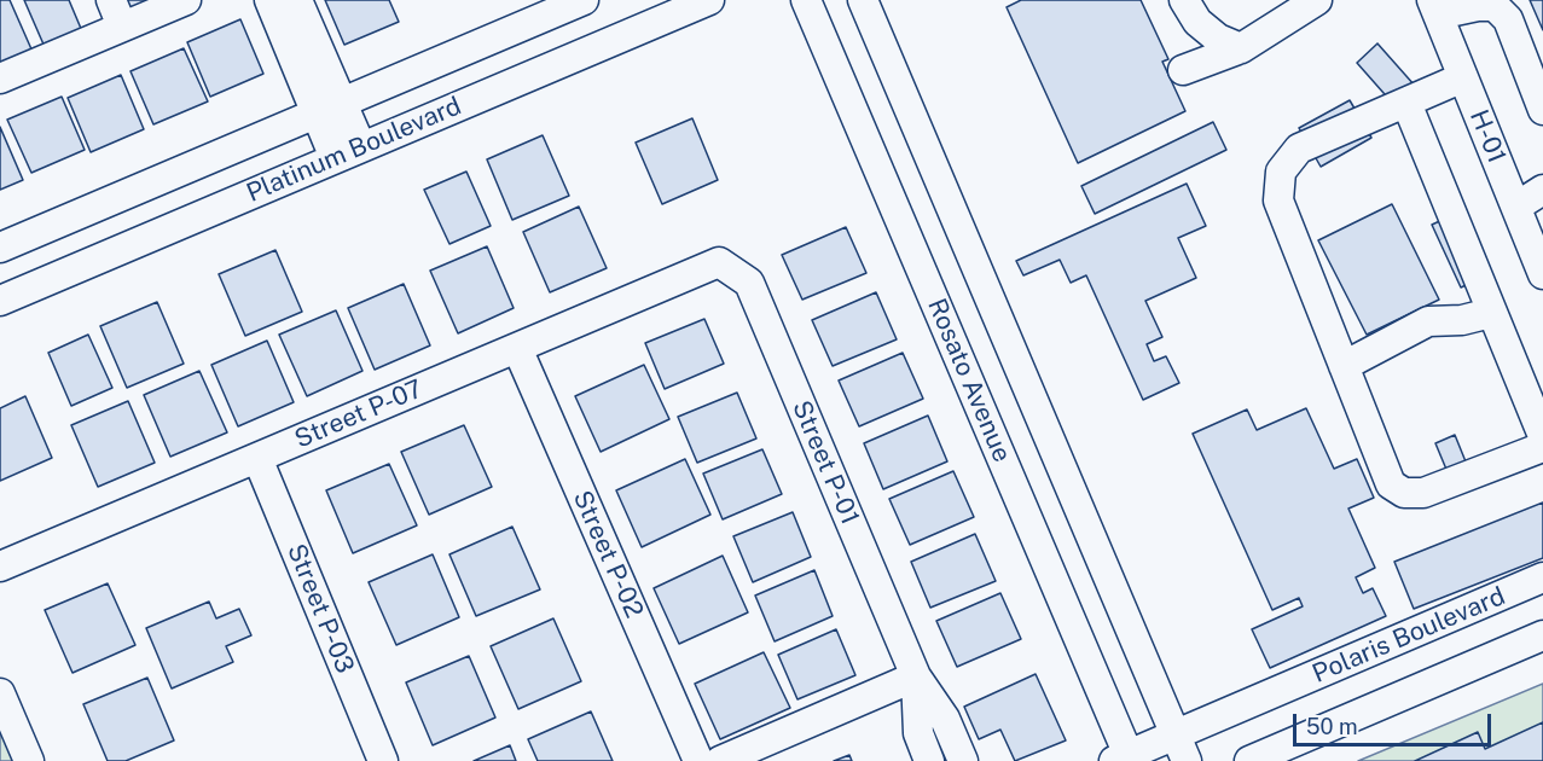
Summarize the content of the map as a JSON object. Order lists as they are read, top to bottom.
{
  "streets": {
    "street": [
      "H-01",
      "Platinum Boulevard",
      "Rosato Avenue",
      "Street P-07",
      "Street P-01",
      "Street P-02",
      "Street P-03",
      "Polaris Boulevard"
    ]
  },
  "crossings": [
    ["Rosato Avenue", "Polaris Boulevard"],
    ["Street P-07", "Street P-01"],
    ["Street P-07", "Street P-02"],
    ["Street P-07", "Street P-03"]
  ],
  "scale_bar": "50 m"
}
